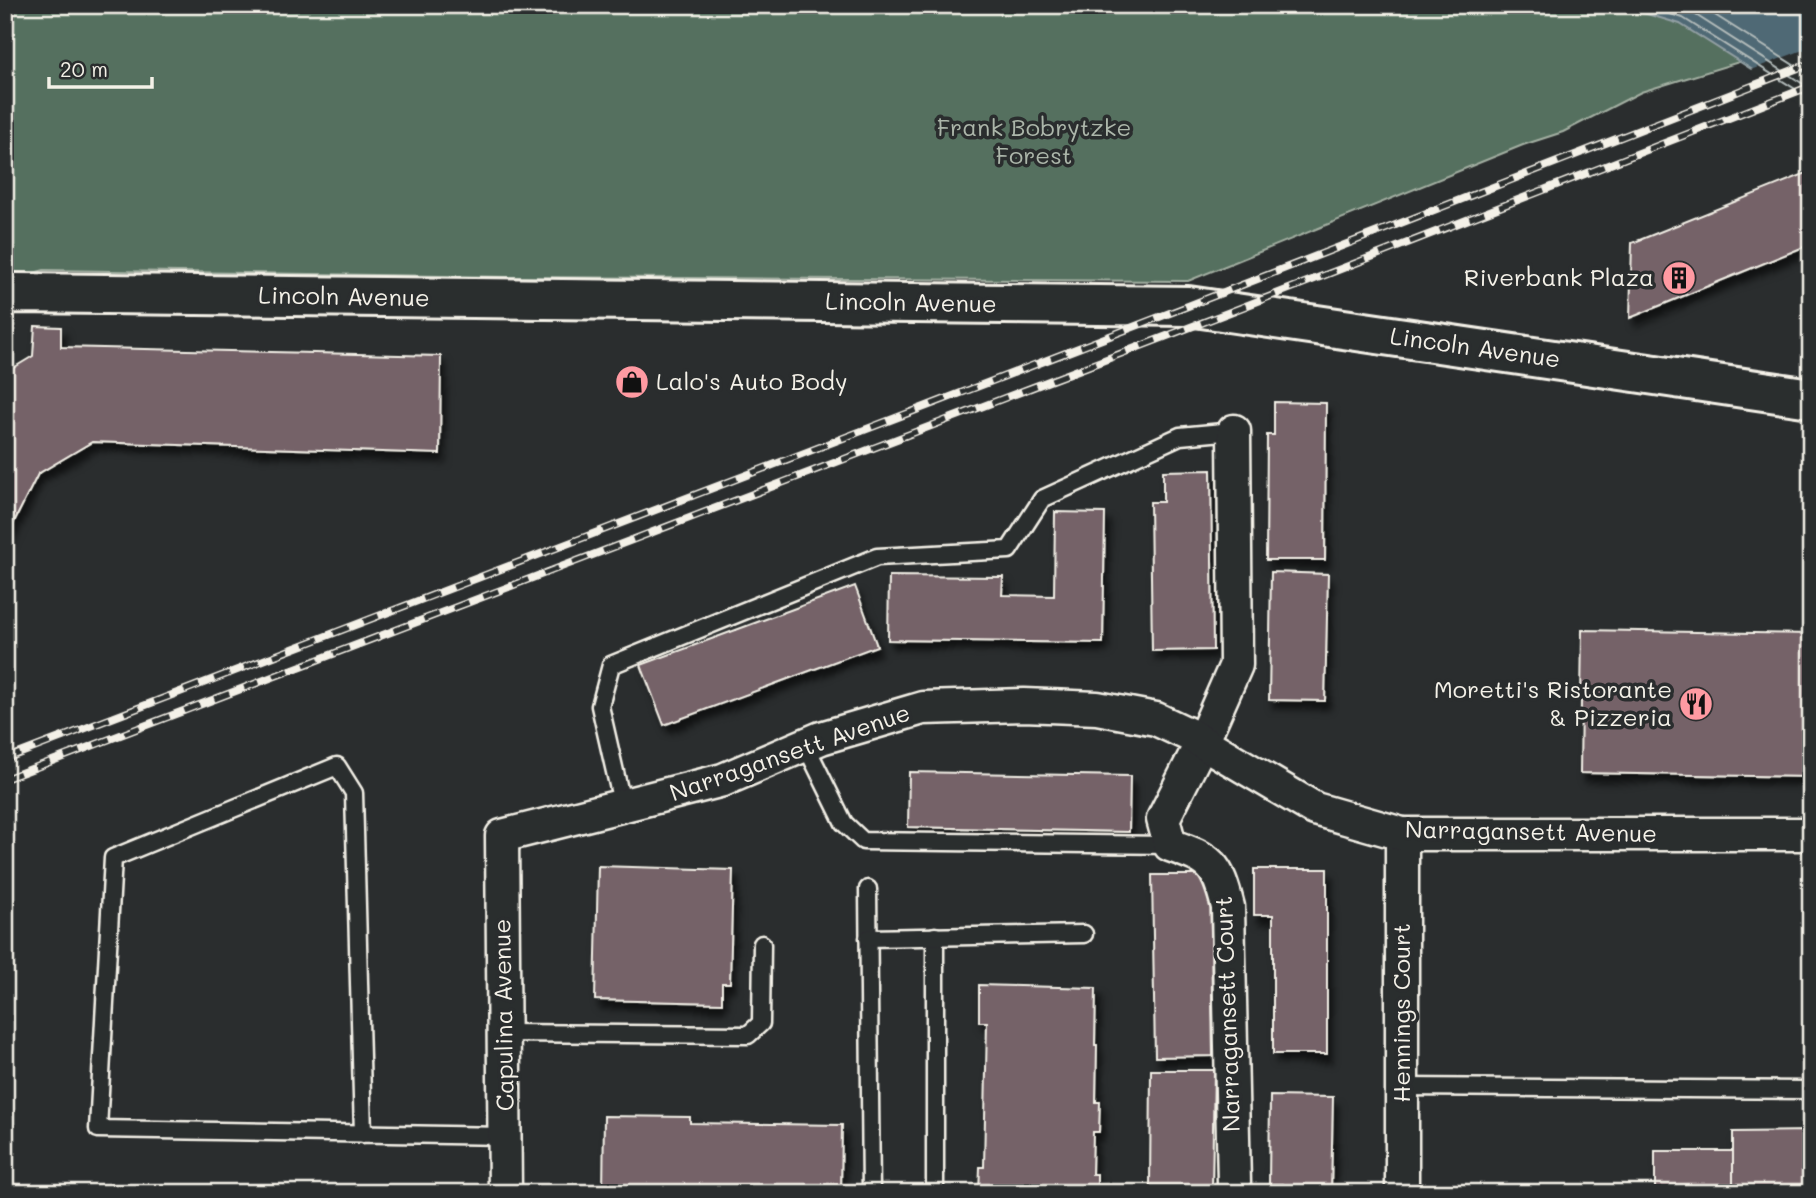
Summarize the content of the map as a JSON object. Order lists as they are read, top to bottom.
{
  "streets": {
    "main road": ["Lincoln Avenue"],
    "street": [
      "Narragansett Avenue",
      "Hennings Court",
      "Narragansett Court",
      "Capulina Avenue"
    ]
  },
  "crossings": [
    ["Narragansett Avenue", "Hennings Court"],
    ["Narragansett Avenue", "Capulina Avenue"]
  ],
  "parks": ["Frank Bobrytzke Forest"],
  "places": {
    "building": ["Riverbank Plaza"],
    "shop": ["Lalo's Auto Body"],
    "restaurant": ["Moretti's Ristorante & Pizzeria"]
  },
  "scale_bar": "20 m"
}
